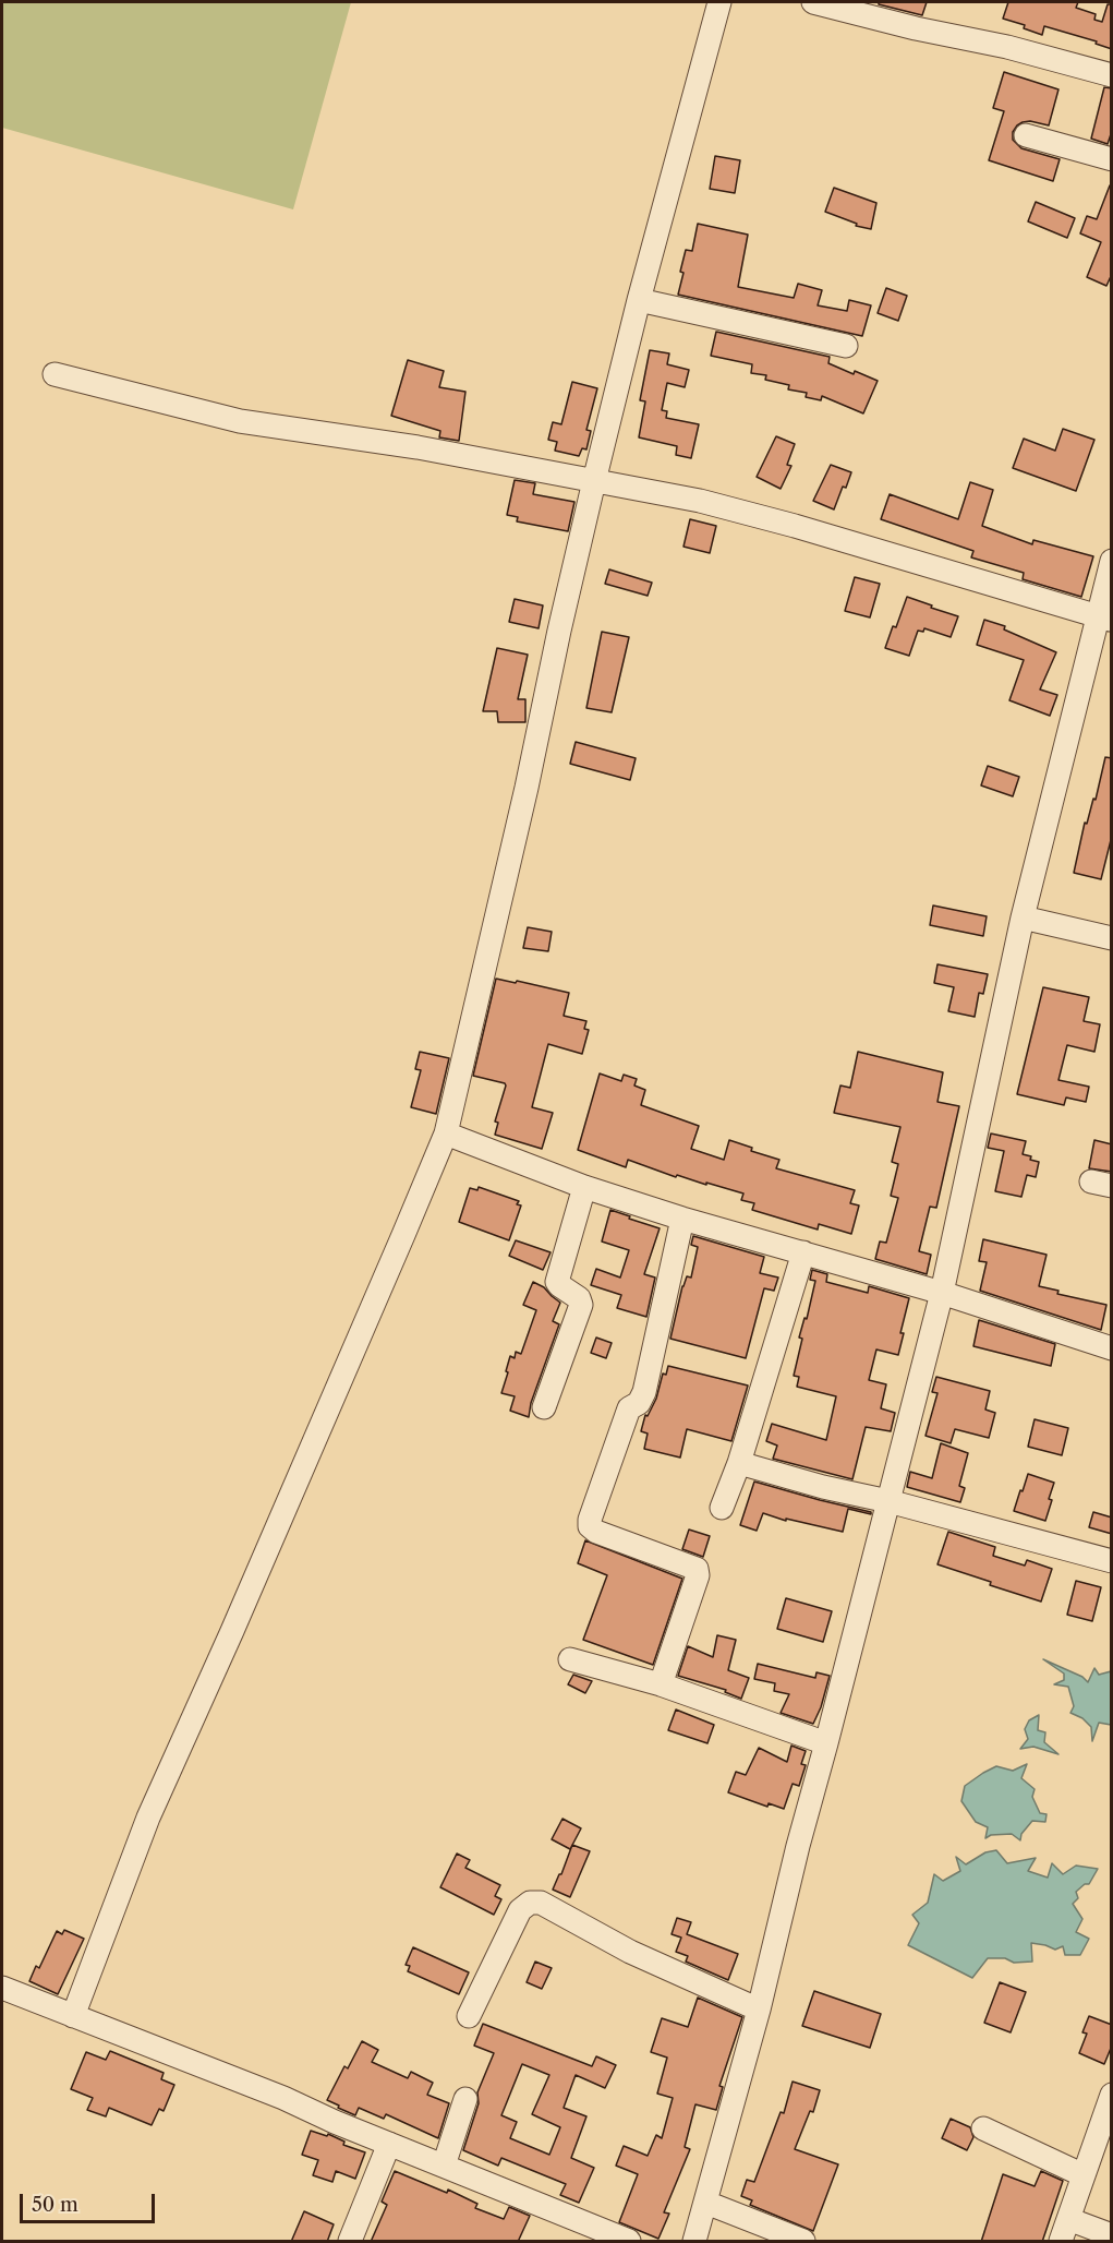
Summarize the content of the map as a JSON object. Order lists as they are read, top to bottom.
{
  "scale_bar": "50 m"
}
